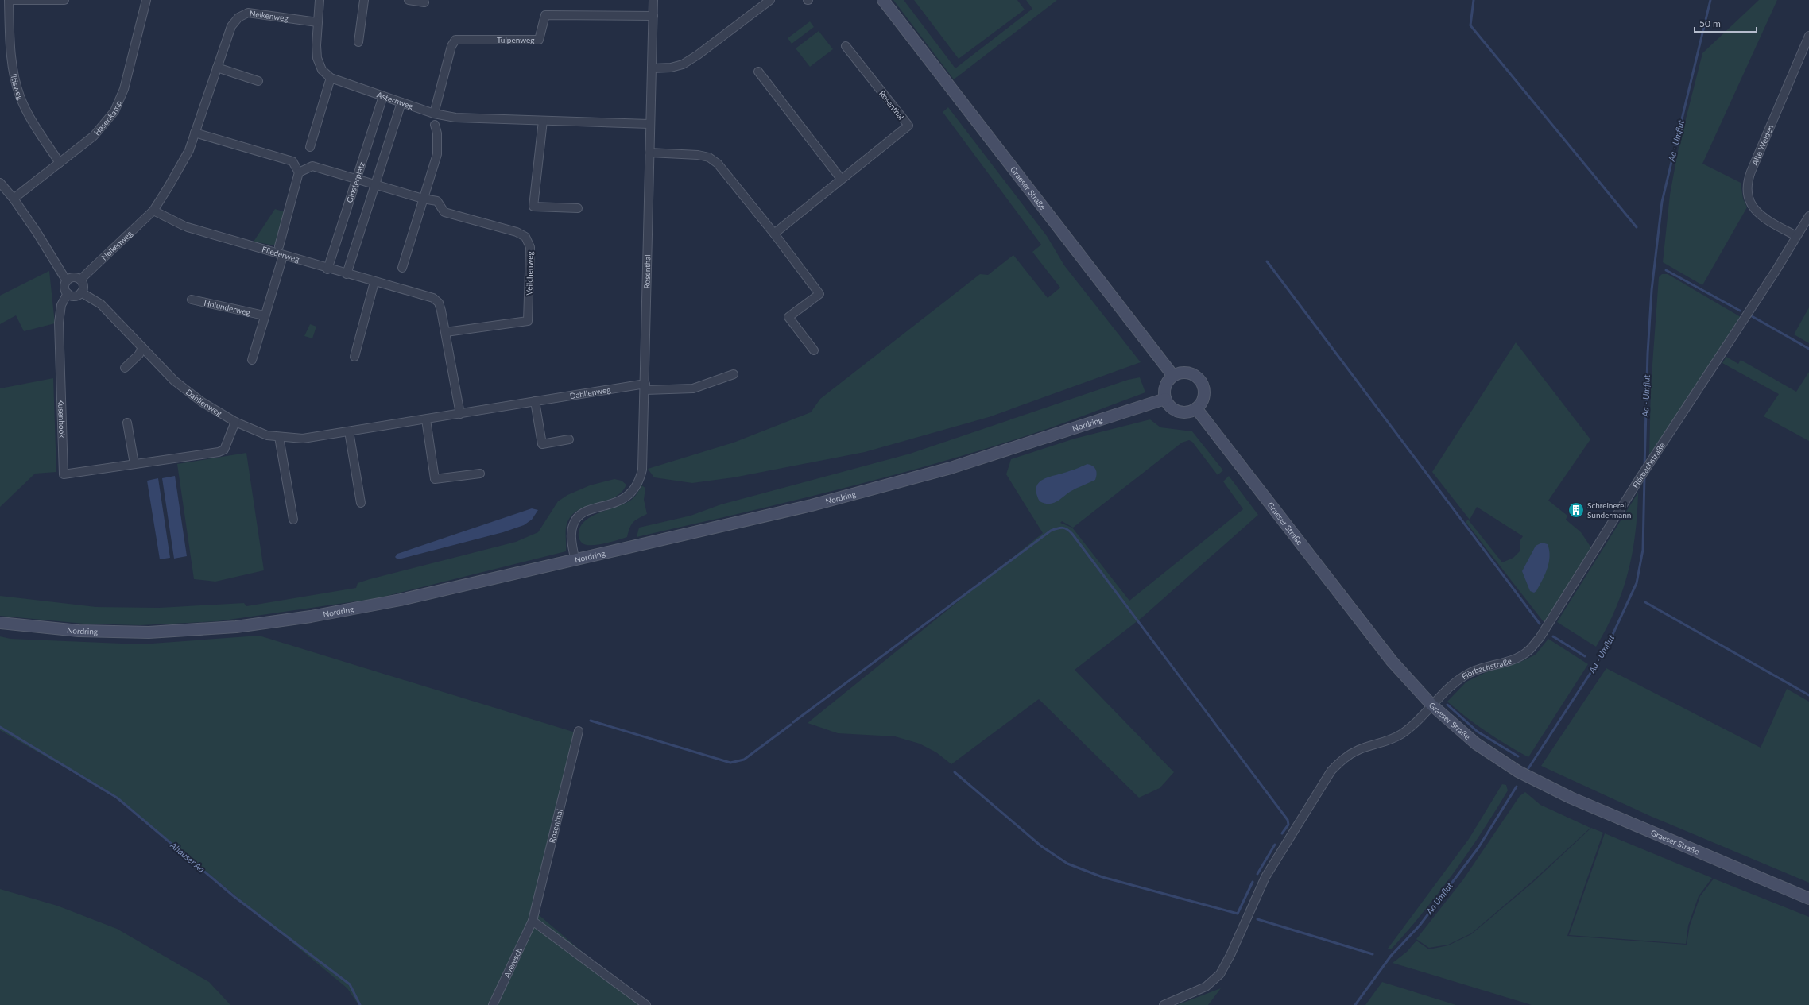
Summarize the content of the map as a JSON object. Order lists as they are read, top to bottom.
{
  "streets": {
    "main road": ["Graeser Straße", "Nordring"],
    "street": [
      "Nelkenweg",
      "Tulpenweg",
      "Iltisweg",
      "Asternweg",
      "Rosenthal",
      "Hasenkamp",
      "Alte Weiden",
      "Ginsterplatz",
      "Fliederweg",
      "Veilchenweg",
      "Holunderweg",
      "Dahlienweg",
      "Kusenhook",
      "Flörbachstraße",
      "Averesch"
    ]
  },
  "crossings": [
    ["Nelkenweg", "Asternweg"],
    ["Nelkenweg", "Fliederweg"],
    ["Nelkenweg", "Dahlienweg"],
    ["Nelkenweg", "Kusenhook"],
    ["Tulpenweg", "Asternweg"],
    ["Tulpenweg", "Rosenthal"],
    ["Iltisweg", "Hasenkamp"],
    ["Asternweg", "Rosenthal"],
    ["Asternweg", "Ginsterplatz"],
    ["Rosenthal", "Dahlienweg"],
    ["Rosenthal", "Nordring"],
    ["Rosenthal", "Averesch"],
    ["Hasenkamp", "Kusenhook"],
    ["Alte Weiden", "Flörbachstraße"],
    ["Ginsterplatz", "Fliederweg"],
    ["Ginsterplatz", "Veilchenweg"],
    ["Graeser Straße", "Nordring"],
    ["Graeser Straße", "Flörbachstraße"],
    ["Fliederweg", "Veilchenweg"],
    ["Fliederweg", "Dahlienweg"],
    ["Dahlienweg", "Kusenhook"]
  ],
  "water": ["Aa - Umflut", "Ahauser Aa", "Aa Umflut"],
  "places": {
    "building": ["Schreinerei Sundermann"]
  },
  "scale_bar": "50 m"
}
